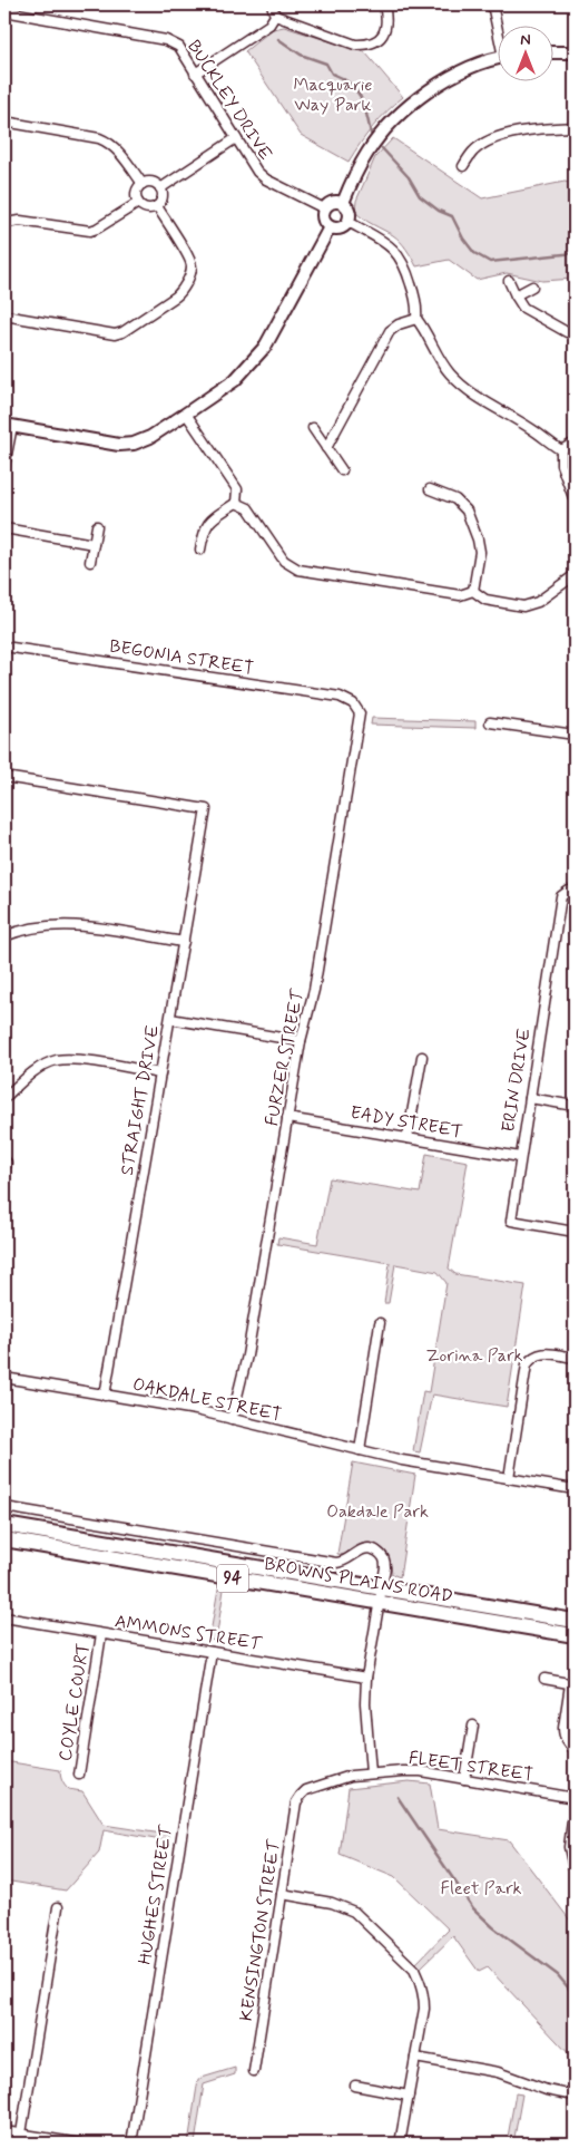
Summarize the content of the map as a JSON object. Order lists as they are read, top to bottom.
{
  "streets": {
    "main road": ["94", "BROWNS PLAINS ROAD"],
    "street": [
      "BUCKLEY DRIVE",
      "BEGONIA STREET",
      "FURZER STREET",
      "ERIN DRIVE",
      "STRAIGHT DRIVE",
      "EADY STREET",
      "OAKDALE STREET",
      "AMMONS STREET",
      "COYLE COURT",
      "FLEET STREET",
      "HUGHES STREET",
      "KENSINGTON STREET"
    ]
  },
  "crossings": [
    ["BEGONIA STREET", "FURZER STREET"],
    ["FURZER STREET", "EADY STREET"],
    ["FURZER STREET", "OAKDALE STREET"],
    ["ERIN DRIVE", "EADY STREET"],
    ["STRAIGHT DRIVE", "OAKDALE STREET"],
    ["AMMONS STREET", "COYLE COURT"],
    ["AMMONS STREET", "HUGHES STREET"],
    ["FLEET STREET", "KENSINGTON STREET"]
  ],
  "parks": [
    "Macquarie Way Park",
    "Zorina Park",
    "Oakdale Park",
    "Fleet Park"
  ],
  "north": "top"
}
